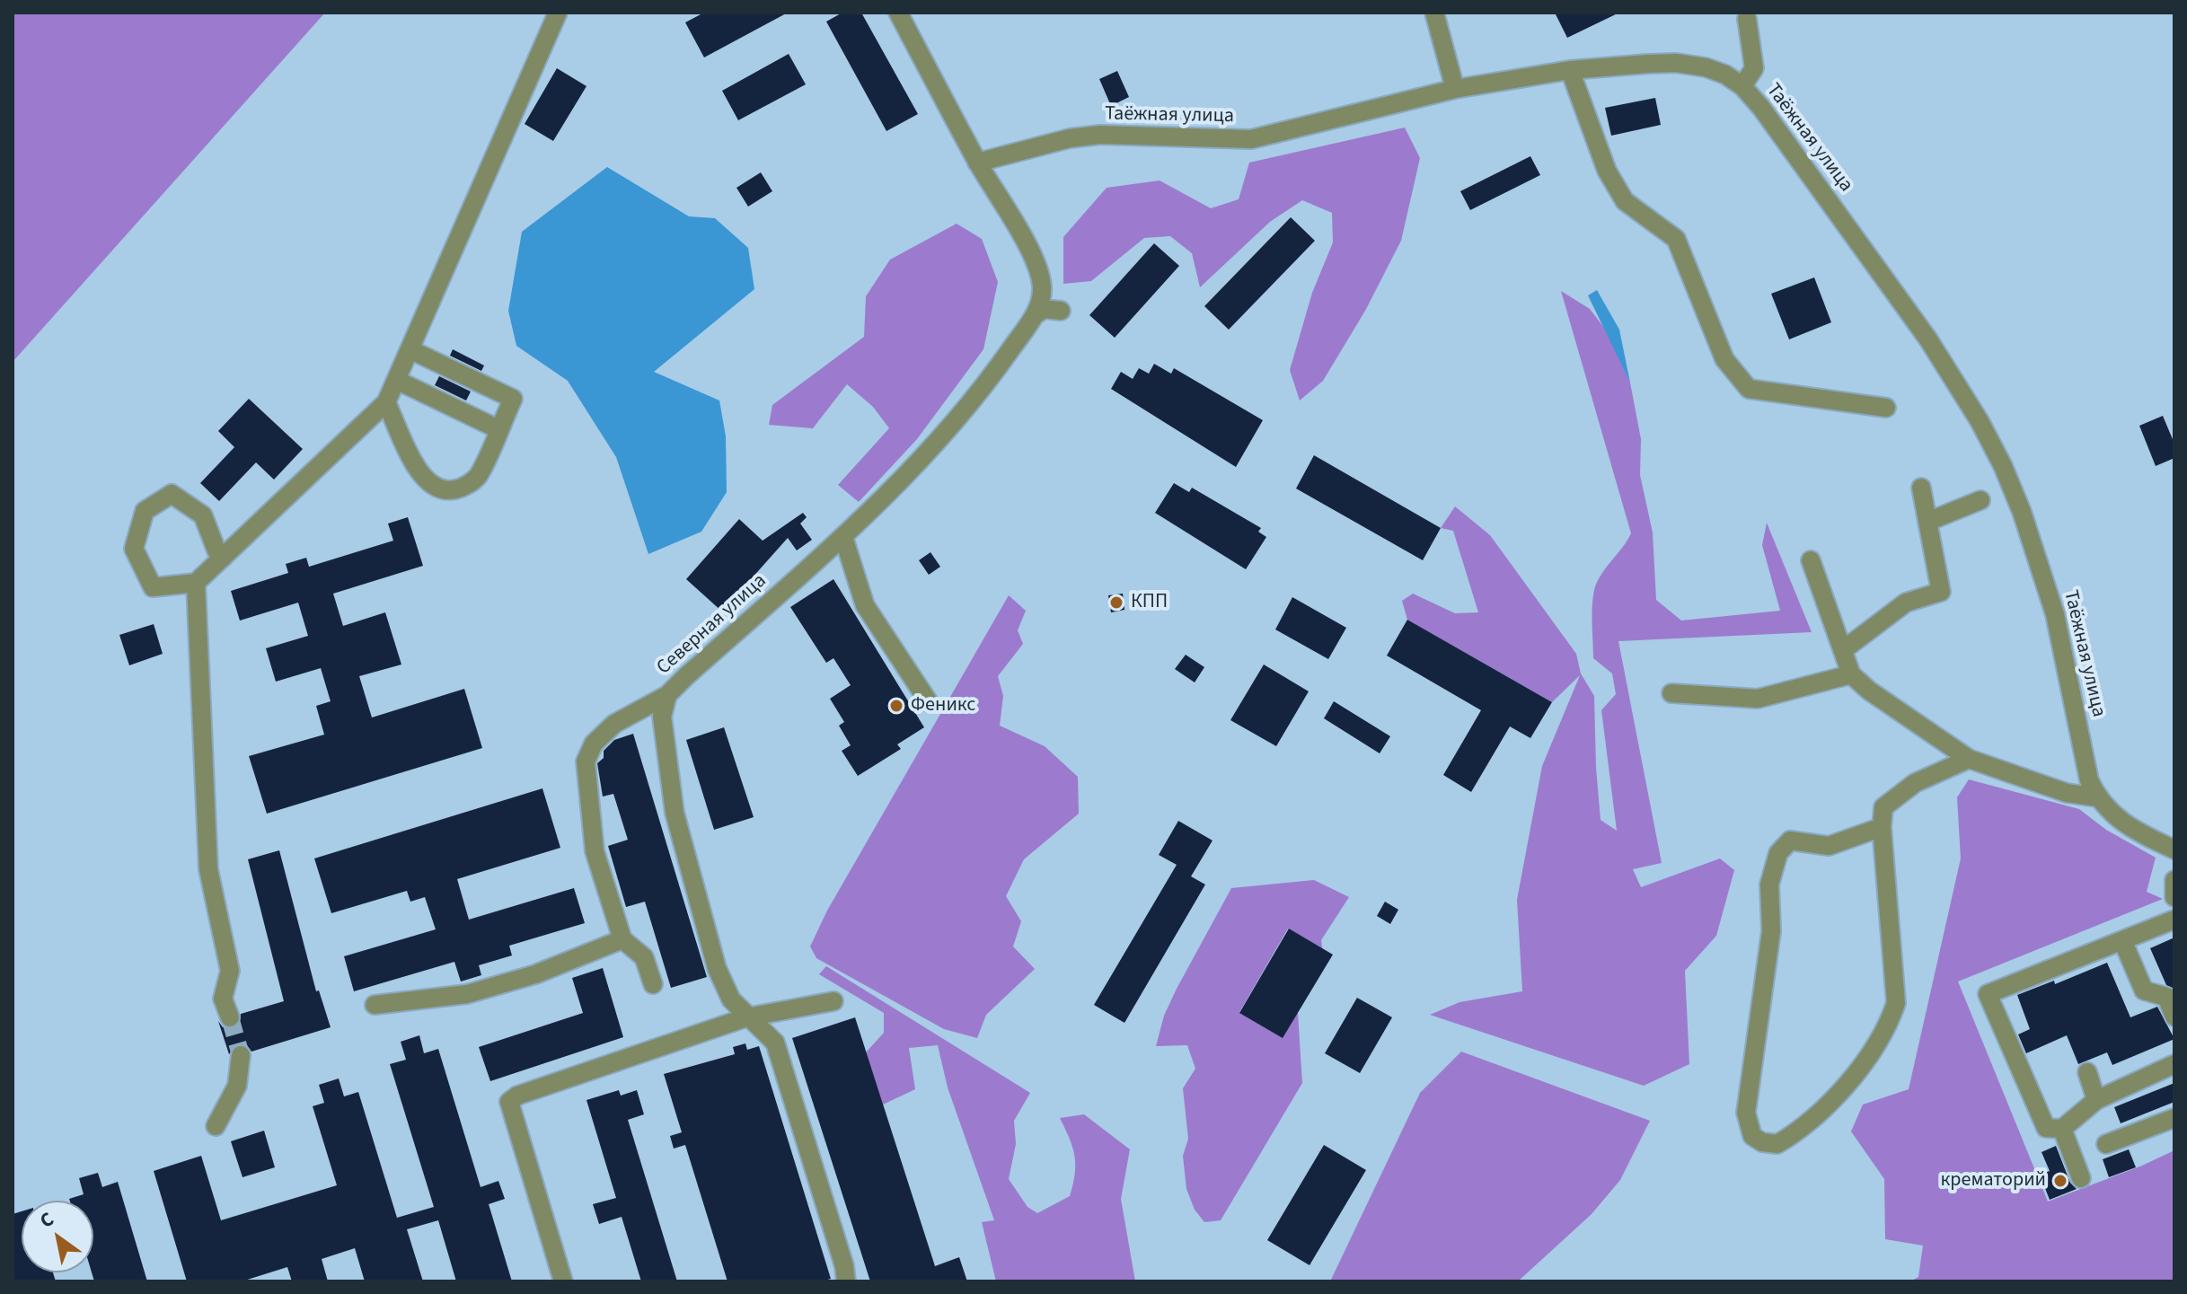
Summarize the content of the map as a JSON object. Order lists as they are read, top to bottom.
{
  "streets": {
    "street": ["Таёжная улица", "Северная улица"]
  },
  "crossings": [
    ["Таёжная улица", "Северная улица"]
  ],
  "places": ["КПП", "Феникс", "крематорий"],
  "north": "top left"
}
